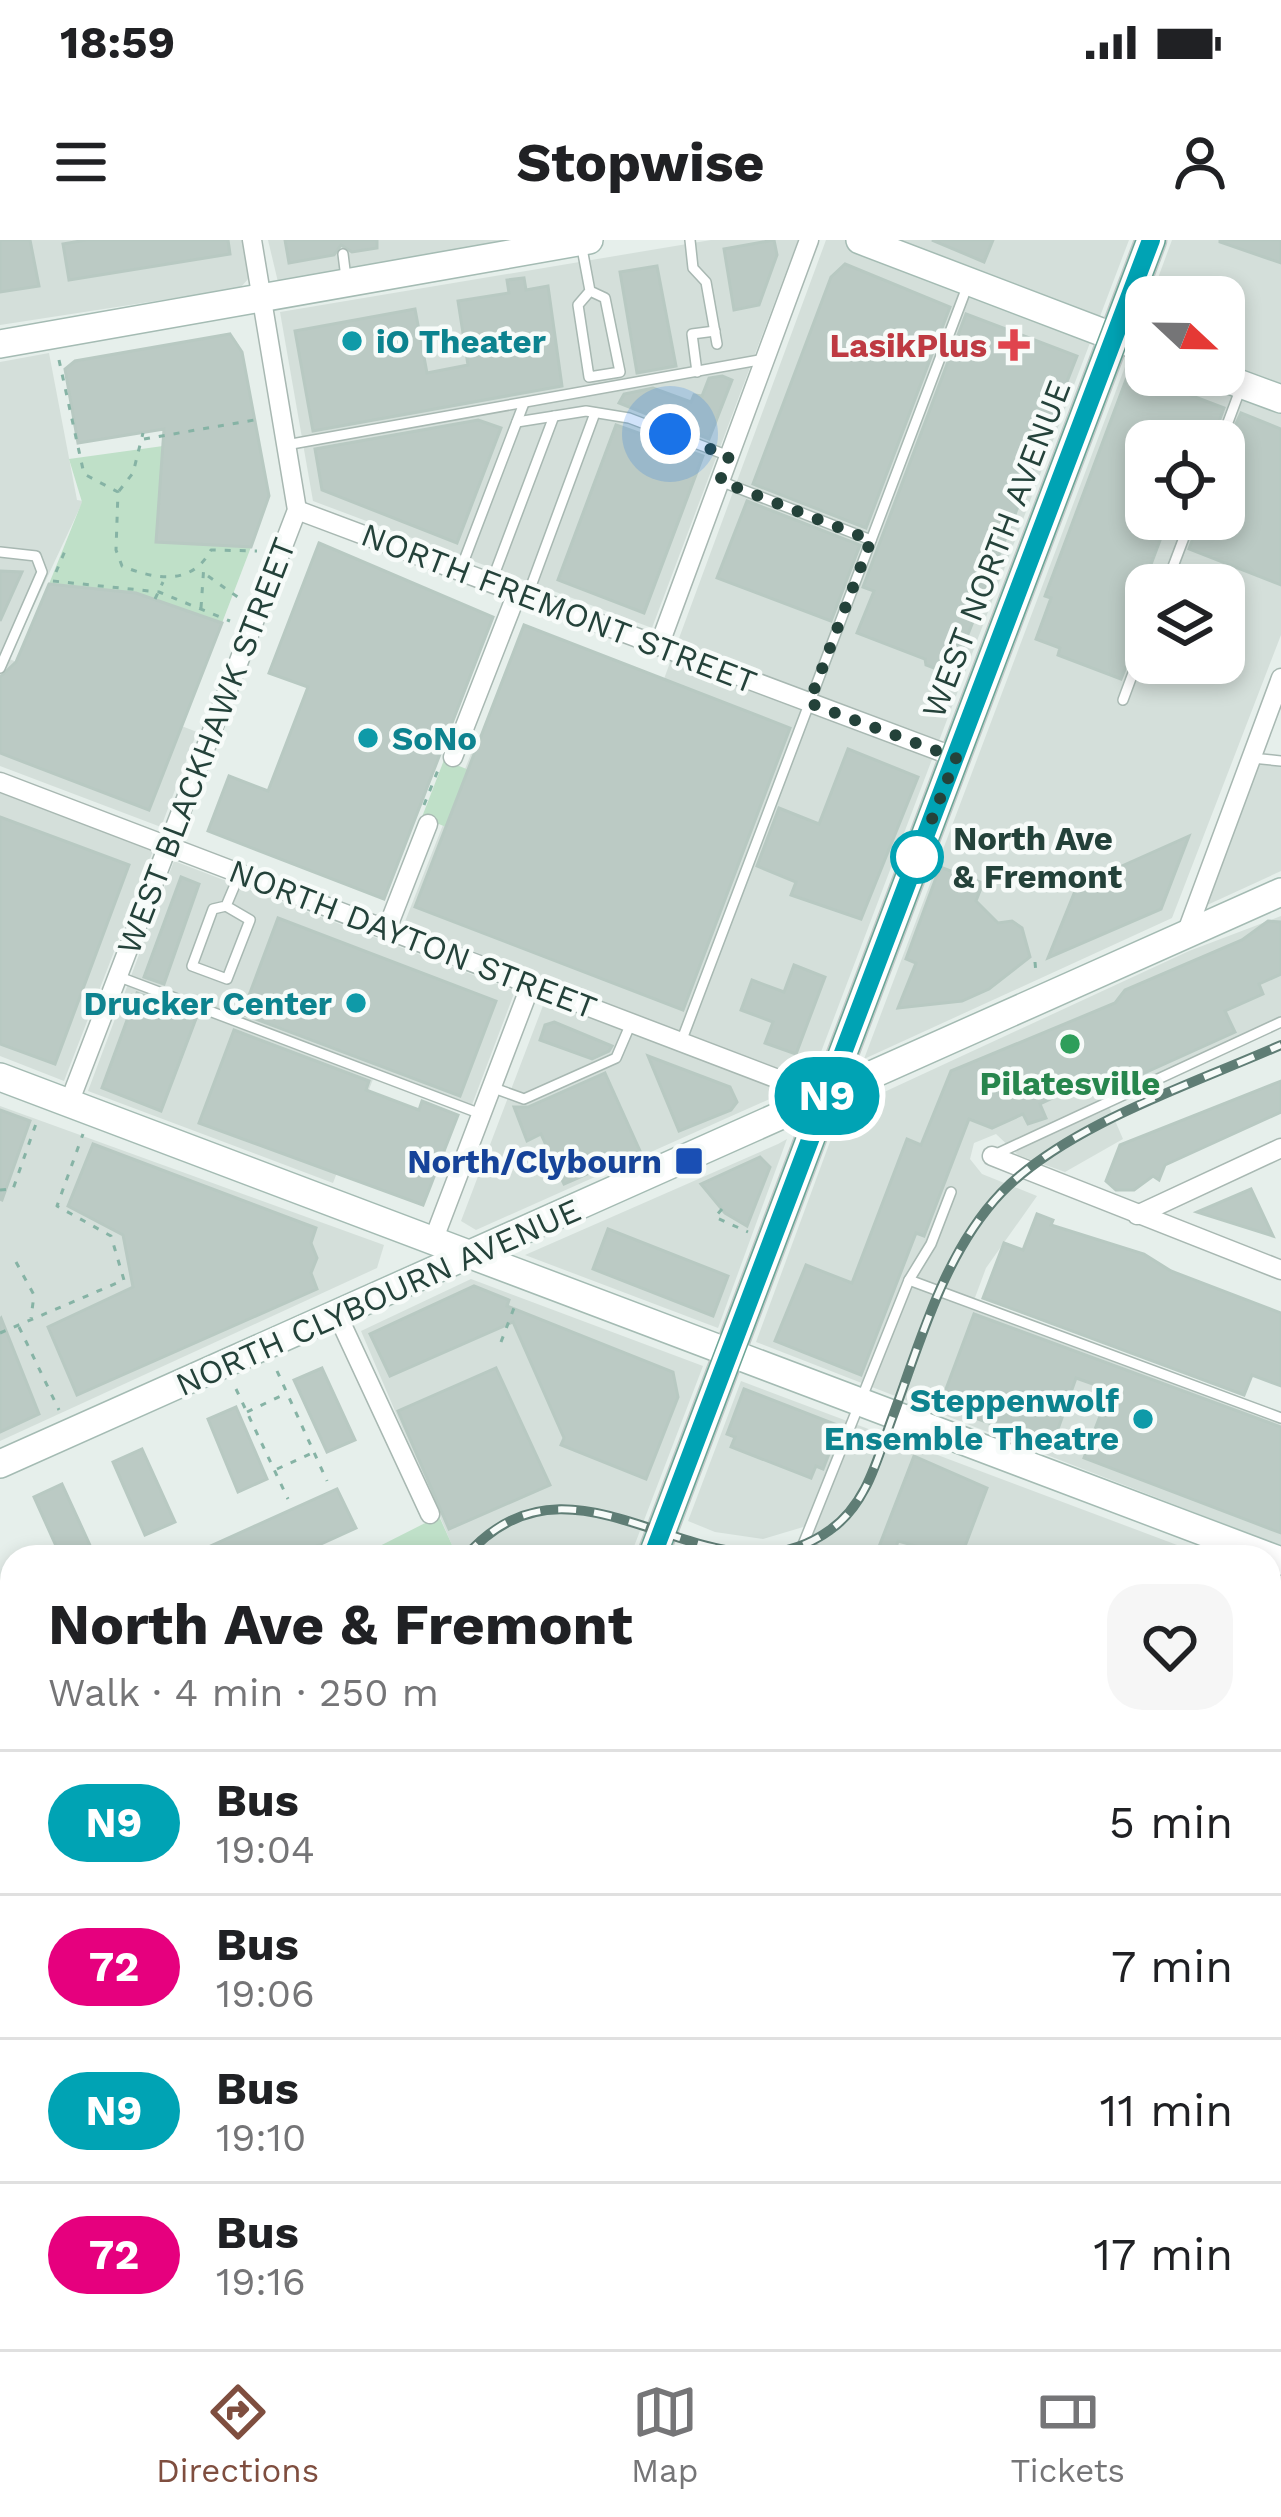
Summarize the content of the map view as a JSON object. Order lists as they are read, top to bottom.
{
  "streets": {
    "main road": ["WEST NORTH AVENUE", "NORTH CLYBOURN AVENUE"],
    "street": ["NORTH FREMONT STREET", "WEST BLACKHAWK STREET", "NORTH DAYTON STREET"]
  },
  "crossings": [
    ["WEST NORTH AVENUE", "NORTH FREMONT STREET"],
    ["WEST NORTH AVENUE", "NORTH DAYTON STREET"],
    ["WEST NORTH AVENUE", "NORTH CLYBOURN AVENUE"],
    ["NORTH FREMONT STREET", "WEST BLACKHAWK STREET"],
    ["WEST BLACKHAWK STREET", "NORTH DAYTON STREET"],
    ["NORTH DAYTON STREET", "NORTH CLYBOURN AVENUE"]
  ],
  "places": {
    "other": [
      "iO Theater",
      "SoNo",
      "North Ave & Fremont",
      "Drucker Center",
      "Pilatesville",
      "Steppenwolf Ensemble Theatre"
    ],
    "health": ["LasikPlus"],
    "transit": ["North/Clybourn"]
  },
  "lines": ["bus line N9"],
  "north": "right",
  "page": {
    "status": "18:59",
    "header": "Stopwise",
    "on_map": "N9",
    "heading": ["North Ave & Fremont", "Walk · 4 min · 250 m"],
    "list": [
      {
        "mark": "N9",
        "name": "Bus",
        "note": "19:04",
        "value": "5 min"
      },
      {
        "mark": "72",
        "name": "Bus",
        "note": "19:06",
        "value": "7 min"
      },
      {
        "mark": "N9",
        "name": "Bus",
        "note": "19:10",
        "value": "11 min"
      },
      {
        "mark": "72",
        "name": "Bus",
        "note": "19:16",
        "value": "17 min"
      }
    ],
    "tabs": ["Directions", "Map", "Tickets"]
  }
}
